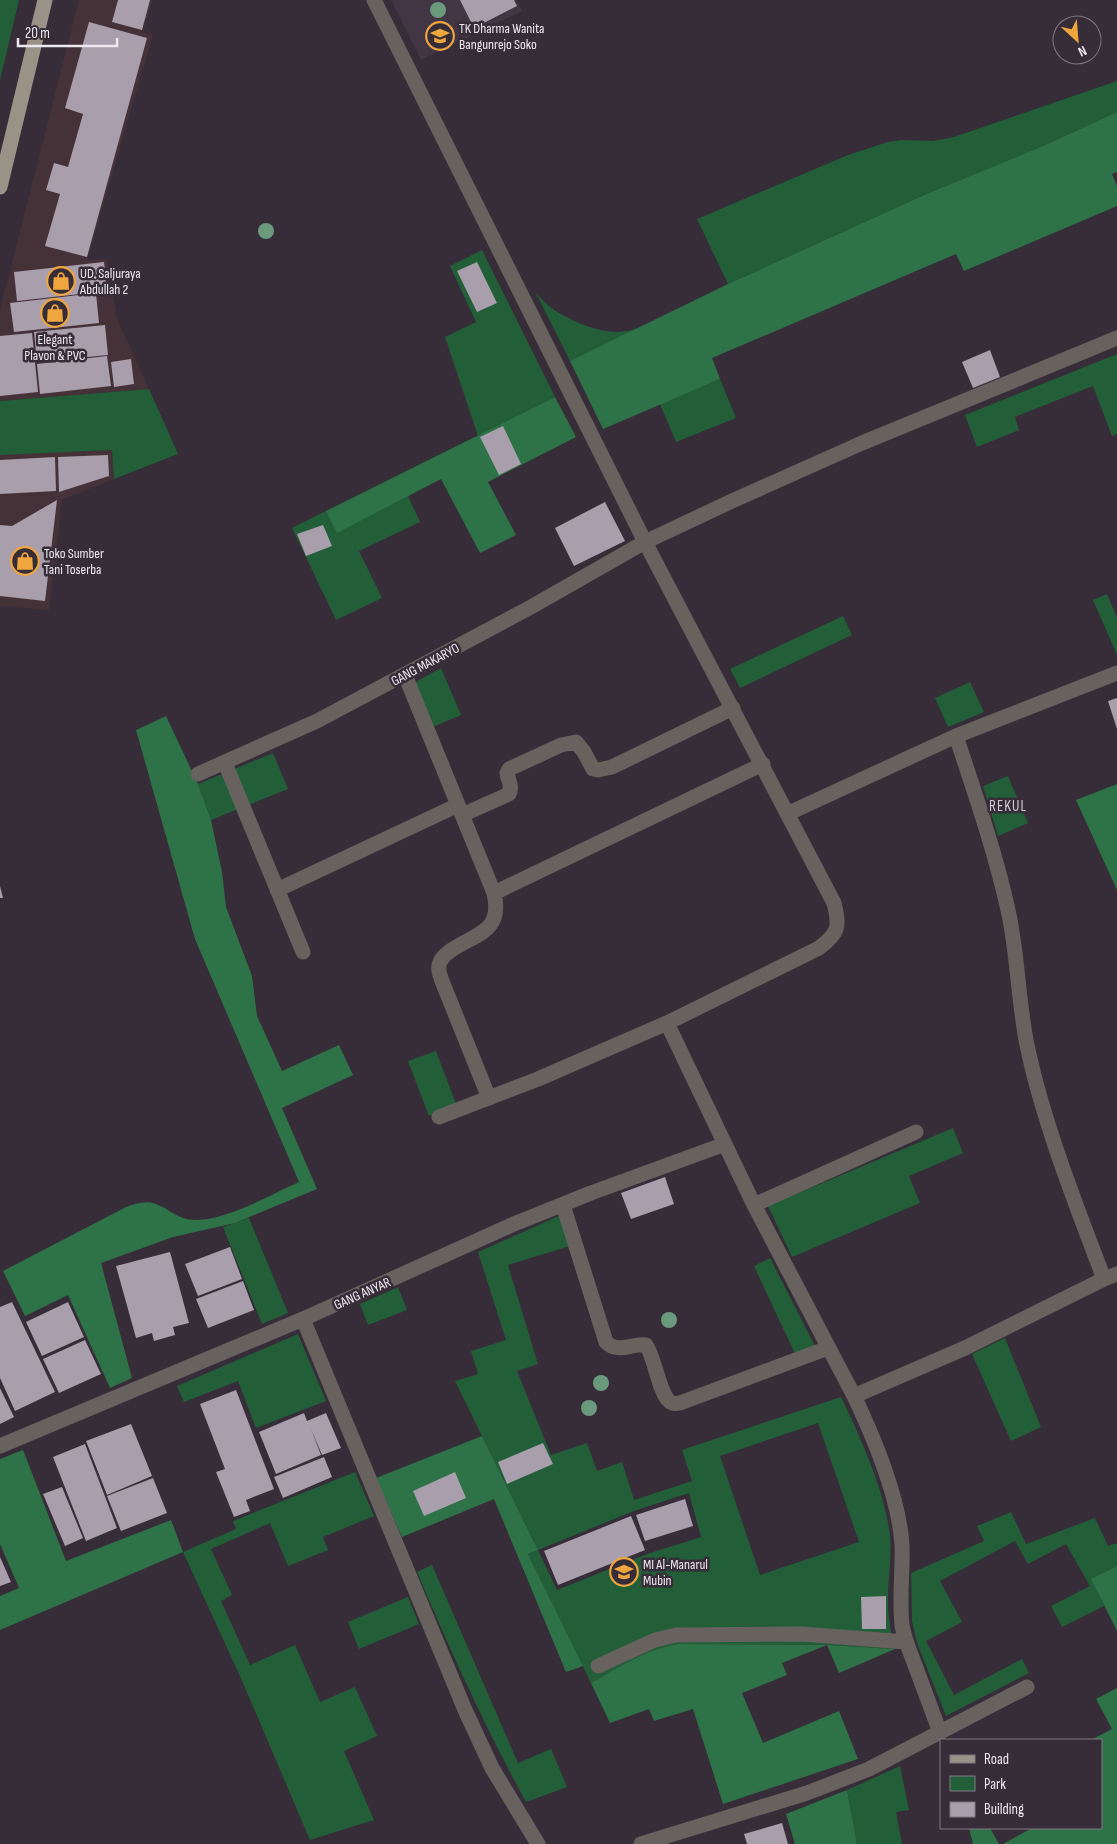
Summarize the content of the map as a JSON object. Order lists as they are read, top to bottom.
{
  "streets": {
    "street": ["GANG MAKARYO", "GANG ANYAR"]
  },
  "districts": ["REKUL"],
  "places": {
    "school or university": ["TK Dharma Wanita Bangunrejo Soko", "MI Al-Manarul Mubin"],
    "shop": ["UD. Saljuraya Abdullah 2", "Elegant Plavon & PVC", "Toko Sumber Tani Toserba"]
  },
  "legend": ["Road", "Park", "Building"],
  "scale_bar": "20 m",
  "north": "bottom right"
}
